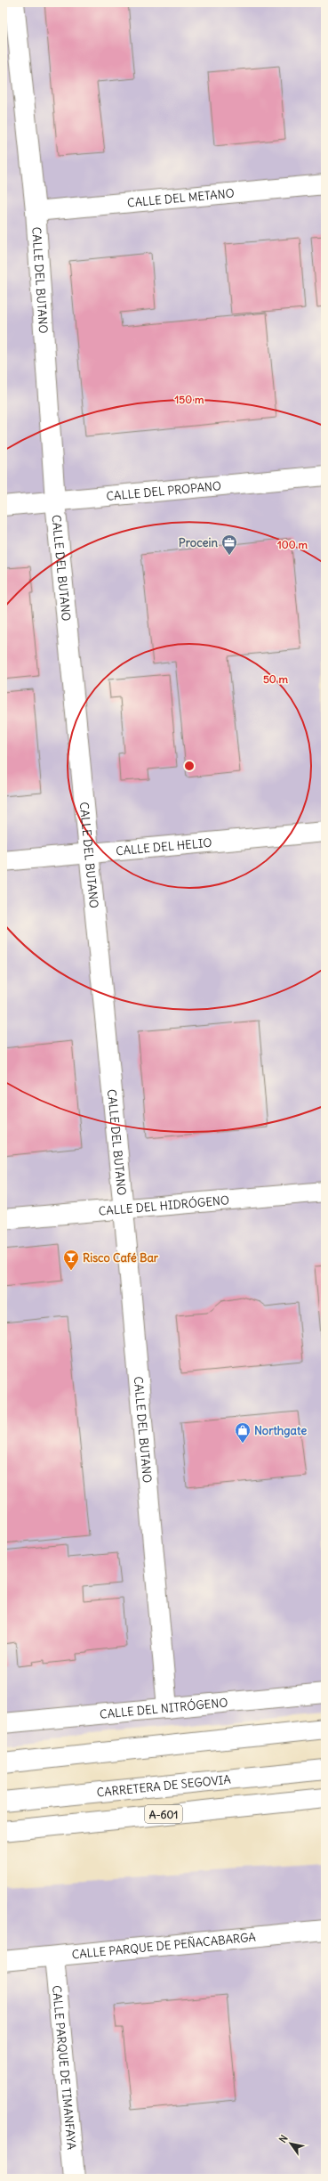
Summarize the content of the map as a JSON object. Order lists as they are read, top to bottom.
{
  "streets": {
    "main road": [
      "CALLE DEL METANO",
      "CALLE DEL BUTANO",
      "CALLE DEL PROPANO",
      "CALLE DEL HELIO",
      "CALLE DEL HIDRÓGENO",
      "CALLE DEL NITRÓGENO",
      "CARRETERA DE SEGOVIA",
      "A-601",
      "CALLE PARQUE DE PEÑACABARGA",
      "CALLE PARQUE DE TIMANFAYA"
    ]
  },
  "crossings": [
    ["CALLE DEL METANO", "CALLE DEL BUTANO"],
    ["CALLE DEL BUTANO", "CALLE DEL PROPANO"],
    ["CALLE DEL BUTANO", "CALLE DEL HELIO"],
    ["CALLE DEL BUTANO", "CALLE DEL HIDRÓGENO"],
    ["CALLE DEL BUTANO", "CALLE DEL NITRÓGENO"],
    ["CALLE PARQUE DE PEÑACABARGA", "CALLE PARQUE DE TIMANFAYA"]
  ],
  "places": {
    "office": ["Procein"],
    "bar": ["Risco Café Bar"],
    "shop": ["Northgate"]
  },
  "north": "top left",
  "rings": ["150 m", "100 m", "50 m"]
}
